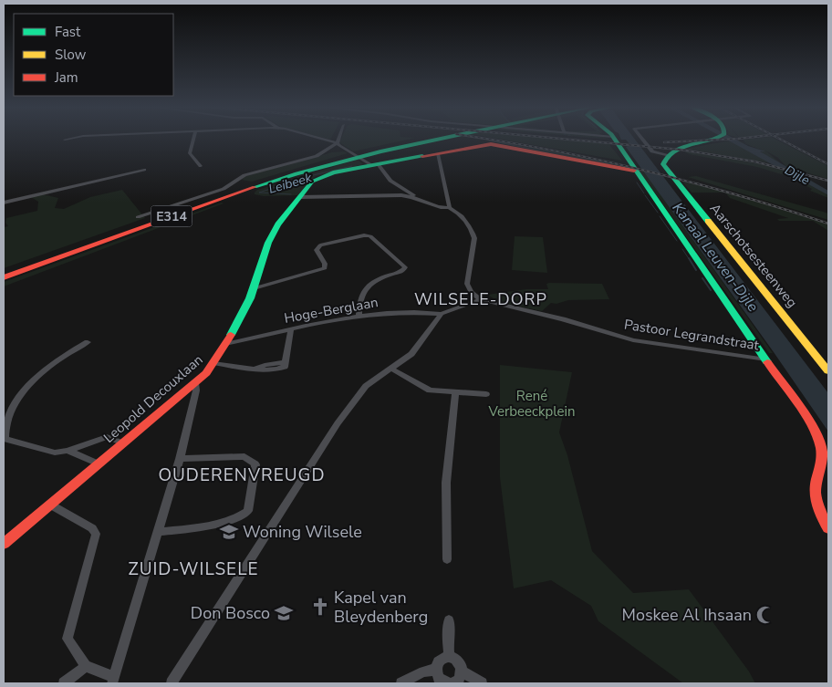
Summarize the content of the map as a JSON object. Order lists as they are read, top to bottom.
{
  "streets": {
    "main road": ["E314", "Aarschotsesteenweg", "Leopold Decouxlaan"],
    "street": ["Hoge-Berglaan", "Pastoor Legrandstraat"]
  },
  "crossings": [
    ["Hoge-Berglaan", "Leopold Decouxlaan"]
  ],
  "districts": ["WILSELE-DORP", "OUDERENVREUGD", "ZUID-WILSELE"],
  "water": ["Dijle", "Leibeek", "Kanaal Leuven-Dijle"],
  "parks": ["René Verbeeckplein"],
  "places": {
    "school or university": ["Woning Wilsele", "Don Bosco"],
    "church": ["Kapel van Bleydenberg"],
    "mosque": ["Moskee Al Ihsaan"]
  },
  "legend": ["Fast", "Slow", "Jam"]
}
